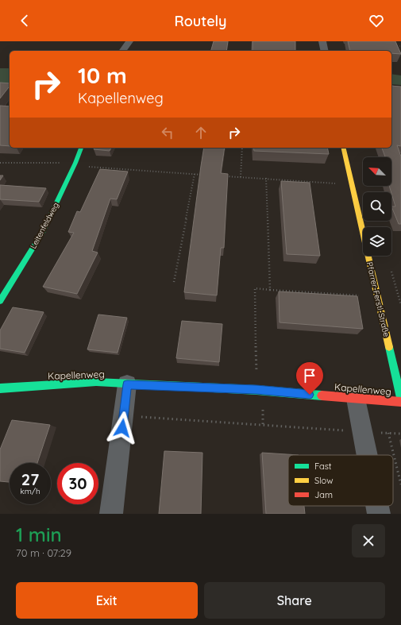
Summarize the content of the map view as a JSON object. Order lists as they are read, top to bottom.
{
  "streets": {
    "street": ["Leitenfeldweg", "Pfarrer-Ferstl-Straße", "Kapellenweg"]
  },
  "legend": ["Fast", "Slow", "Jam"],
  "north": "top left",
  "page": {
    "header": "Routely",
    "turn": ["10 m", "Kapellenweg"],
    "speed": "27 km/h",
    "limit": "30",
    "heading": ["1 min", "70 m · 07:29"],
    "buttons": ["Exit", "Share"]
  }
}
